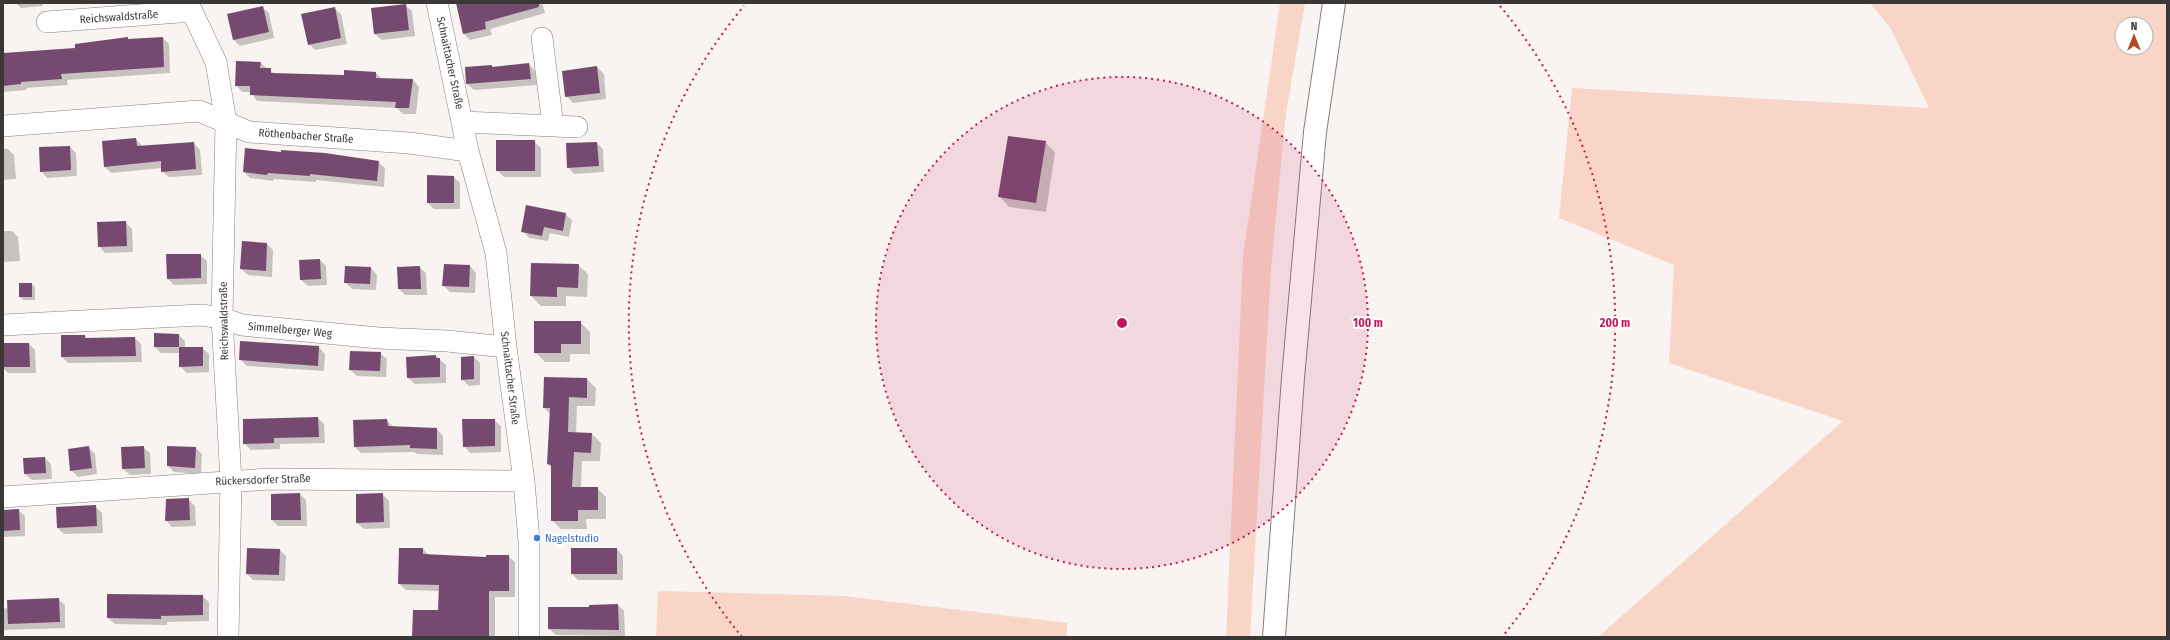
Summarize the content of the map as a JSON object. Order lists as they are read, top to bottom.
{
  "streets": {
    "street": [
      "Reichswaldstraße",
      "Schnaittacher Straße",
      "Röthenbacher Straße",
      "Simmelberger Weg",
      "Rückersdorfer Straße"
    ]
  },
  "crossings": [
    ["Reichswaldstraße", "Röthenbacher Straße"],
    ["Reichswaldstraße", "Simmelberger Weg"],
    ["Reichswaldstraße", "Rückersdorfer Straße"],
    ["Schnaittacher Straße", "Röthenbacher Straße"],
    ["Schnaittacher Straße", "Simmelberger Weg"],
    ["Schnaittacher Straße", "Rückersdorfer Straße"]
  ],
  "places": ["Nagelstudio"],
  "north": "top",
  "rings": ["100 m", "200 m"]
}
